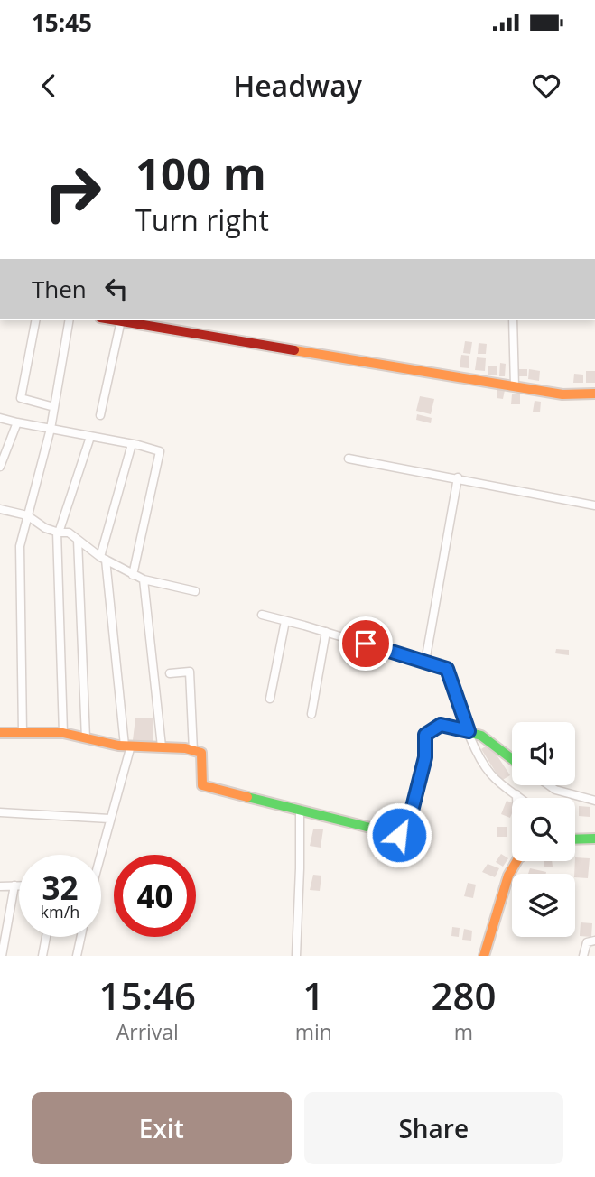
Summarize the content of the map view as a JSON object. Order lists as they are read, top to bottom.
{
  "page": {
    "status": "15:45",
    "header": "Headway",
    "turn": ["100 m", "Turn right"],
    "then": "Then",
    "speed": "32 km/h",
    "limit": "40",
    "eta": [
      "15:46",
      "Arrival",
      "1",
      "min",
      "280",
      "m"
    ],
    "buttons": ["Exit", "Share"]
  }
}
